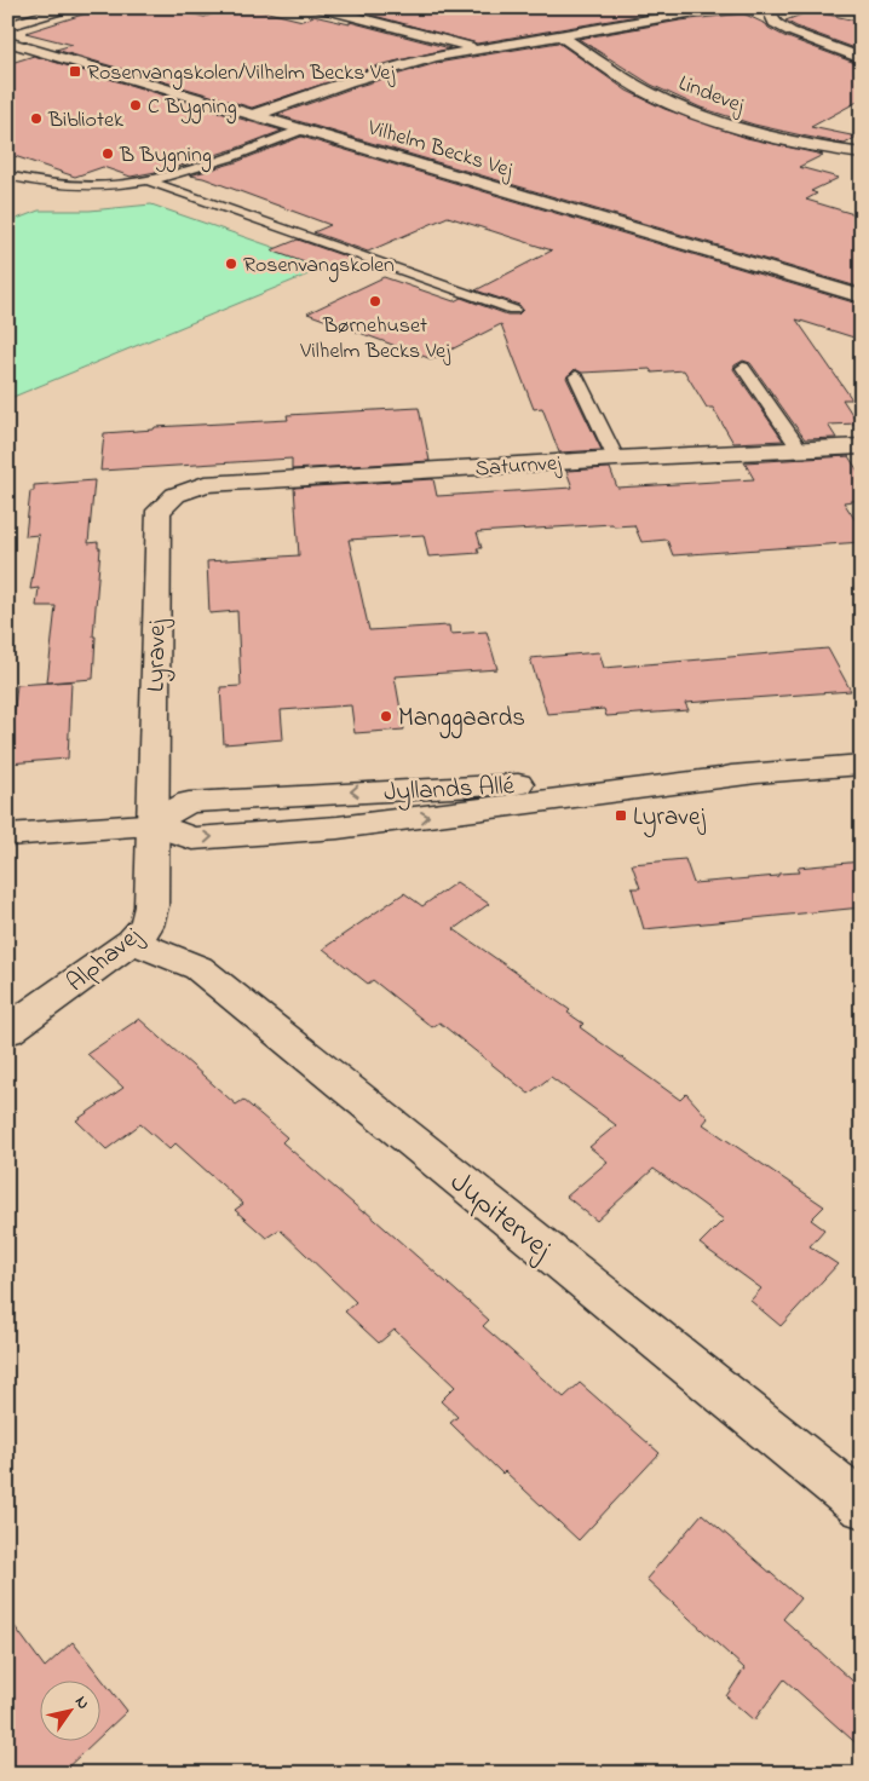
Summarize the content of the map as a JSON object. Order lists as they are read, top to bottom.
{
  "streets": {
    "street": [
      "Lindevej",
      "Vilhelm Becks Vej",
      "Saturnvej",
      "Lyravej",
      "Jyllands Allé",
      "Alphavej",
      "Jupitervej"
    ]
  },
  "crossings": [
    ["Saturnvej", "Lyravej"],
    ["Lyravej", "Jyllands Allé"],
    ["Lyravej", "Alphavej"],
    ["Jyllands Allé", "Alphavej"],
    ["Alphavej", "Jupitervej"]
  ],
  "places": {
    "transit": ["Rosenvangskolen/Vilhelm Becks Vej", "Lyravej"],
    "other": [
      "C Bygning",
      "Bibliotek",
      "B Bygning",
      "Rosenvangskolen",
      "Børnehuset Vilhelm Becks Vej",
      "Manggaards"
    ]
  },
  "north": "top right"
}
